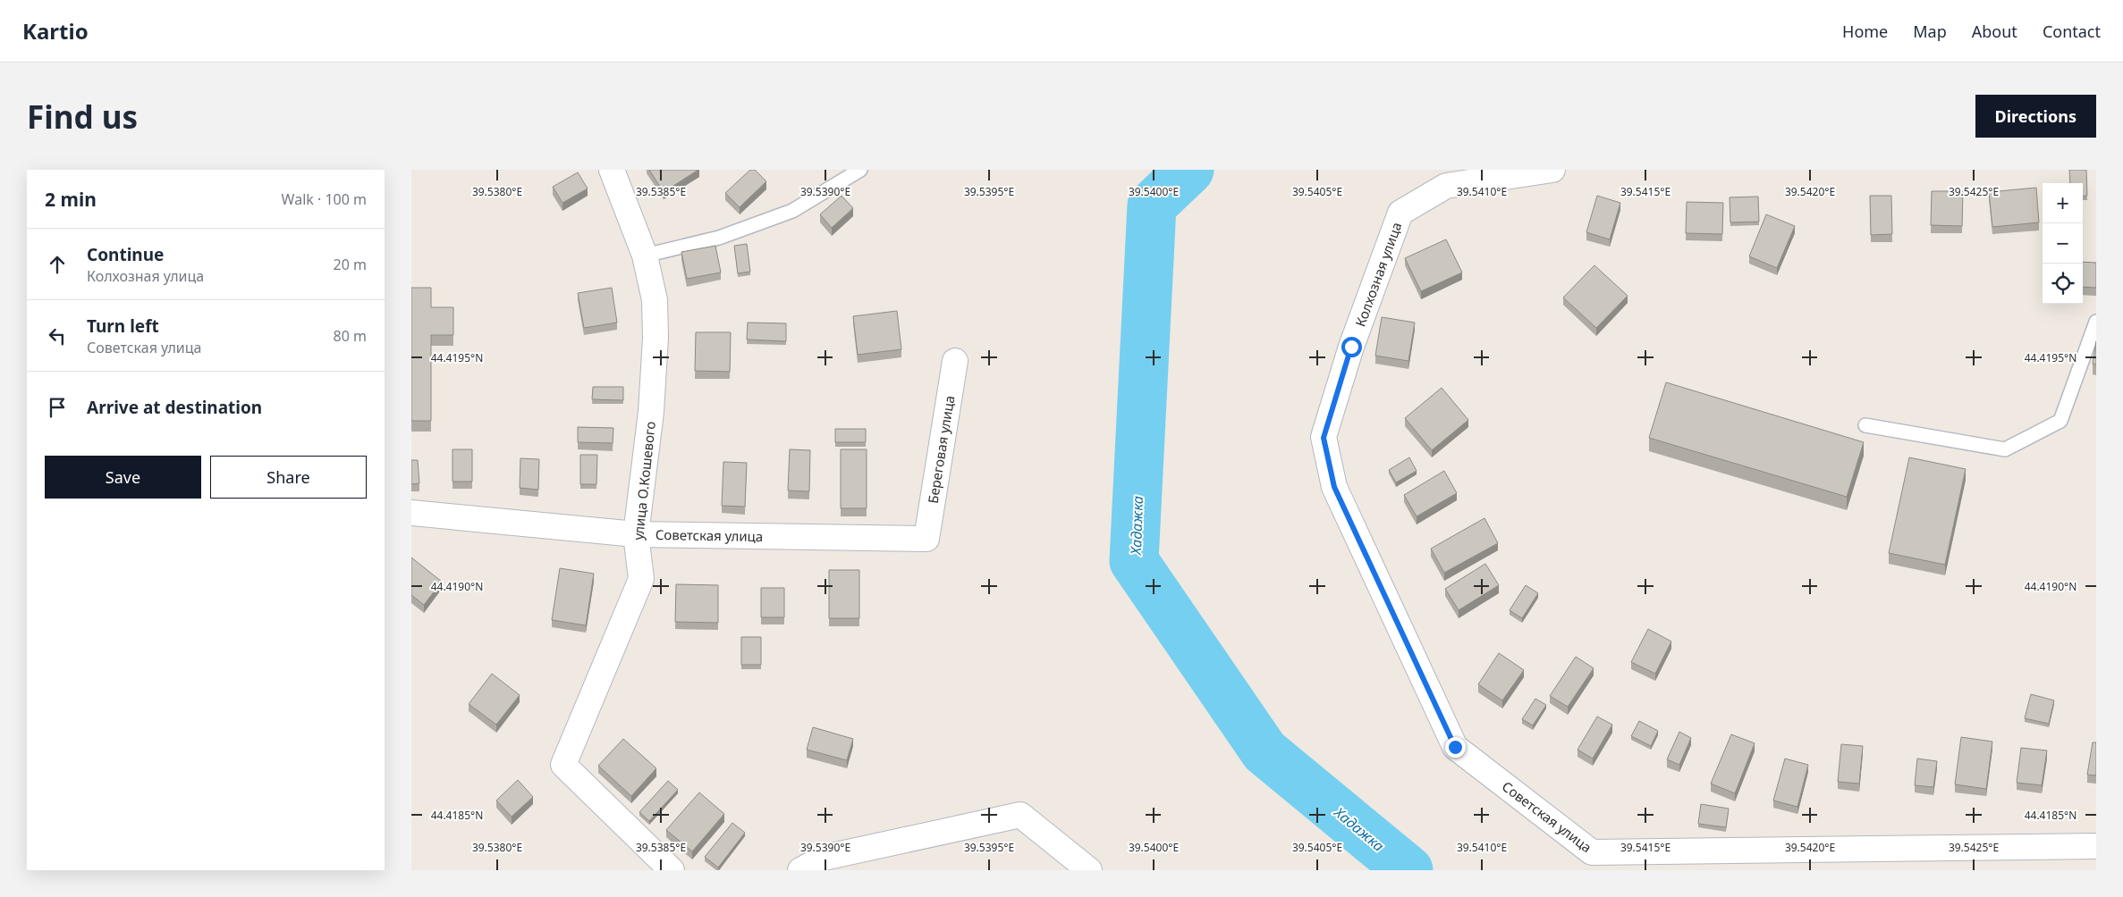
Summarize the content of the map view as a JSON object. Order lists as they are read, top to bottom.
{
  "streets": {
    "street": [
      "Колхозная улица",
      "Береговая улица",
      "улица О.Кошевого",
      "Советская улица"
    ]
  },
  "crossings": [
    ["Колхозная улица", "Советская улица"],
    ["Береговая улица", "Советская улица"],
    ["улица О.Кошевого", "Советская улица"]
  ],
  "water": ["Хадажка"],
  "page": {
    "header": "Kartio",
    "nav": [
      "Home",
      "Map",
      "About",
      "Contact"
    ],
    "buttons": [
      "Directions",
      ["Save", "Share"]
    ],
    "title": "Find us",
    "heading": ["2 min", "Walk · 100 m"],
    "map_buttons": ["+", "−"],
    "list": [
      ["Continue", "Колхозная улица", "20 m"],
      ["Turn left", "Советская улица", "80 m"],
      "Arrive at destination"
    ]
  },
  "coordinates": [
    "39.5380°E",
    "39.5385°E",
    "39.5390°E",
    "39.5395°E",
    "39.5400°E",
    "39.5405°E",
    "39.5410°E",
    "39.5415°E",
    "39.5420°E",
    "39.5425°E",
    "44.4195°N",
    "44.4190°N",
    "44.4185°N"
  ]
}
